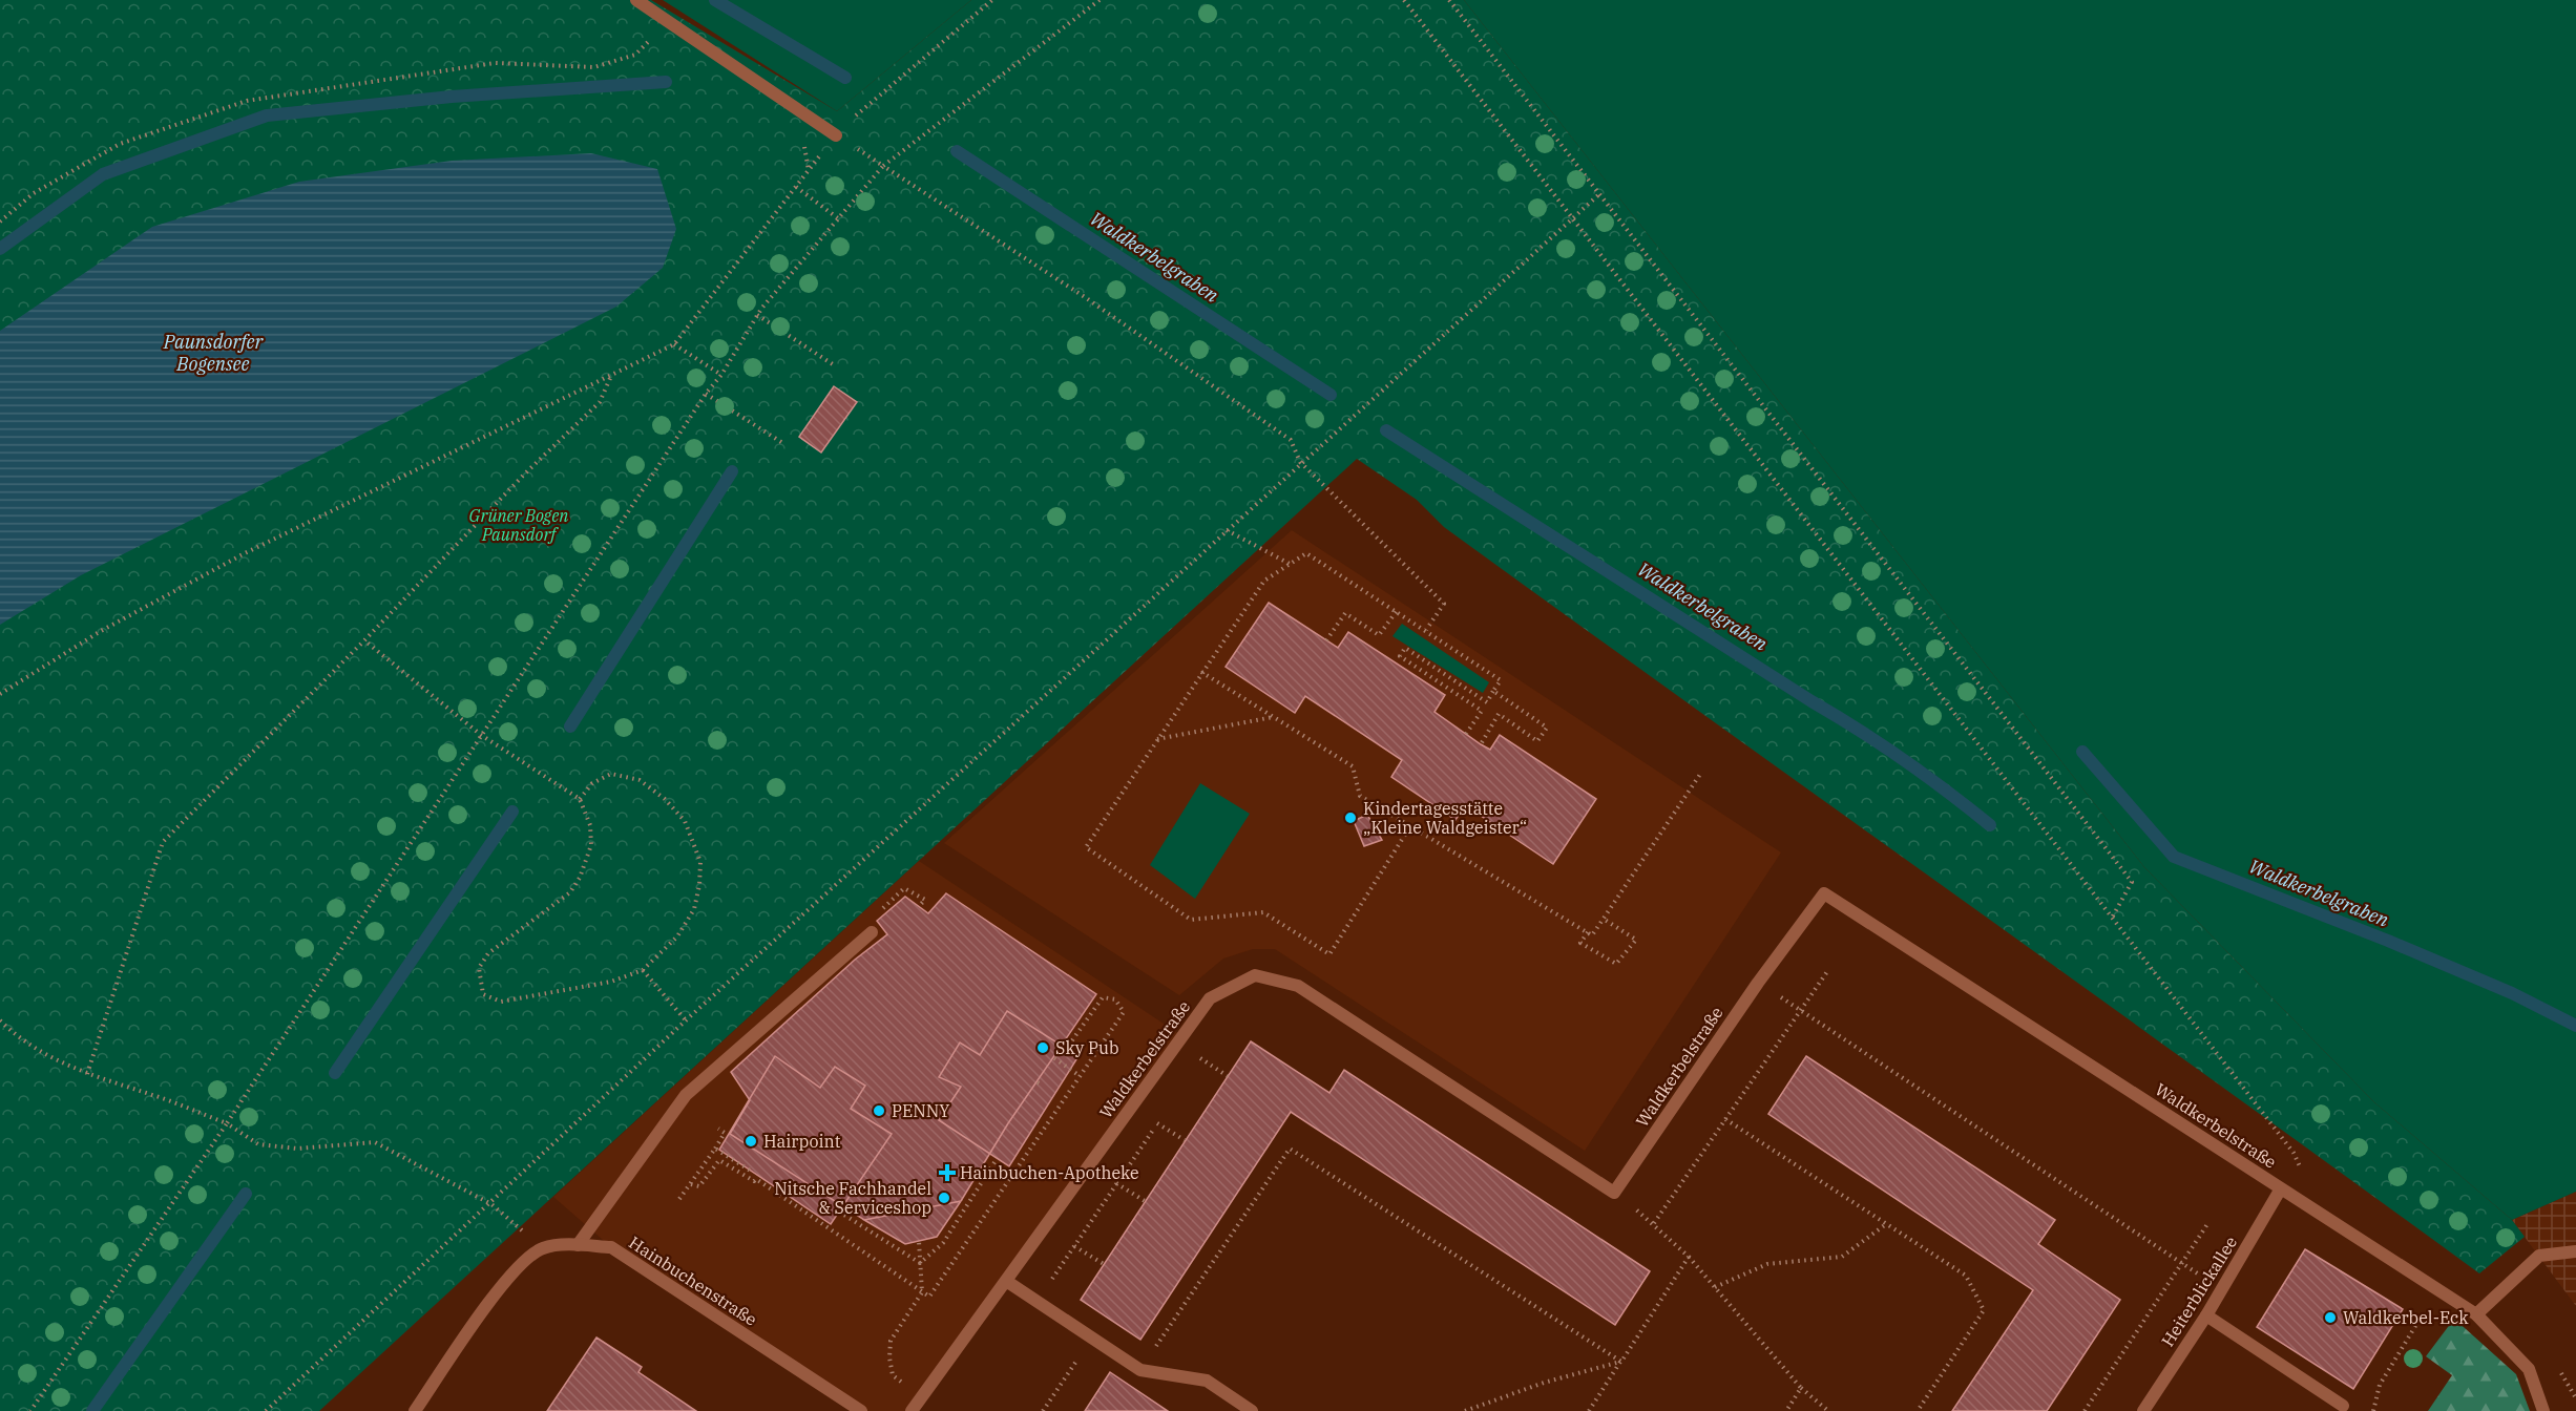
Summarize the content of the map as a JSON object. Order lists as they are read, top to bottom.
{
  "streets": {
    "street": ["Waldkerbelstraße", "Hainbuchenstraße", "Heiterblickallee"]
  },
  "crossings": [
    ["Waldkerbelstraße", "Heiterblickallee"]
  ],
  "water": ["Waldkerbelgraben", "Paunsdorfer Bogensee"],
  "parks": ["Grüner Bogen Paunsdorf"],
  "places": {
    "other": [
      "Kindertagesstätte „Kleine Waldgeister“",
      "Sky Pub",
      "PENNY",
      "Hairpoint",
      "Nitsche Fachhandel & Serviceshop",
      "Waldkerbel-Eck"
    ],
    "health": ["Hainbuchen-Apotheke"]
  }
}
